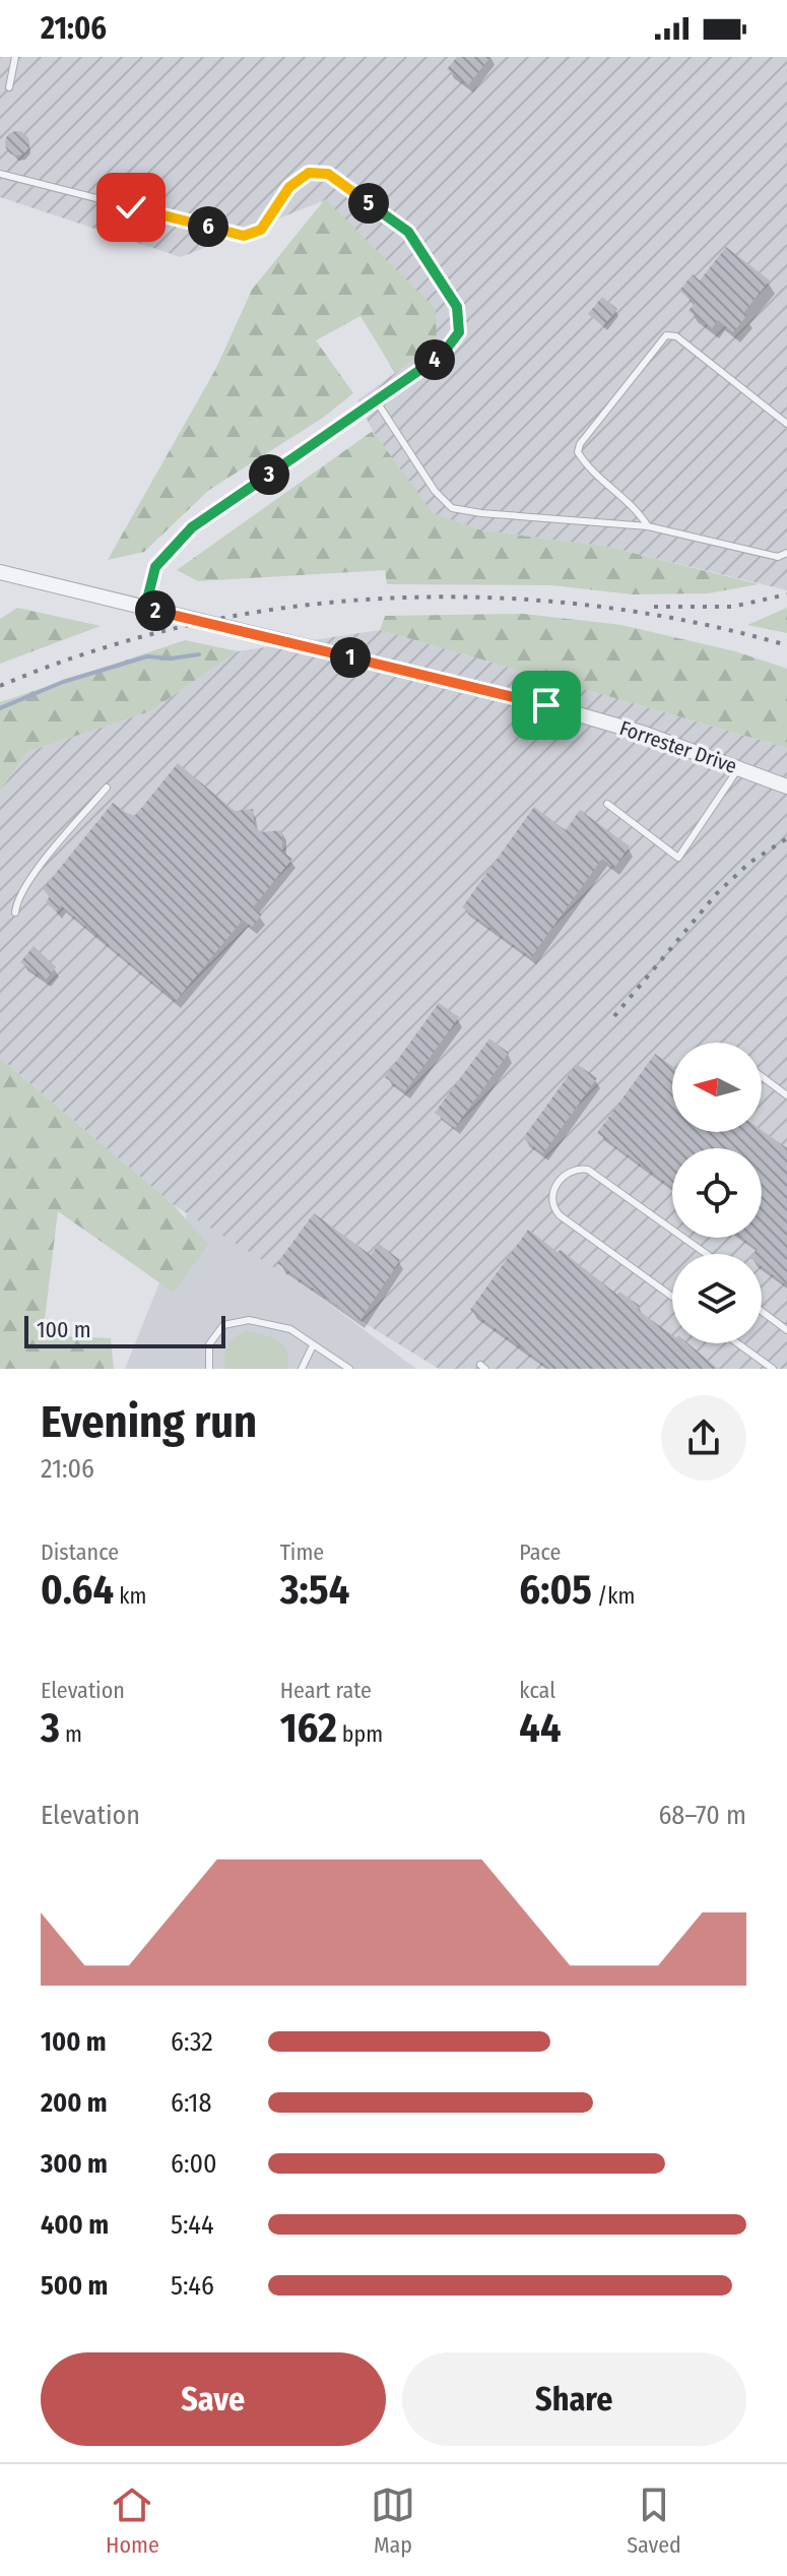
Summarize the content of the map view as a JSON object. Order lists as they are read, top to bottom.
{
  "streets": {
    "street": ["Forrester Drive"]
  },
  "scale_bar": "100 m",
  "north": "left",
  "page": {
    "status": "21:06",
    "pins": [
      "5",
      "6",
      "4",
      "3",
      "2",
      "1"
    ],
    "scale": "100 m",
    "heading": ["Evening run", "21:06"],
    "stats": [
      ["Distance", "0.64 km"],
      ["Time", "3:54"],
      ["Pace", "6:05 /km"],
      ["Elevation", "3 m"],
      ["Heart rate", "162 bpm"],
      ["kcal", "44"]
    ],
    "chart": ["Elevation", "68–70 m"],
    "list": [
      {
        "name": "100 m",
        "note": "6:32"
      },
      {
        "name": "200 m",
        "note": "6:18"
      },
      {
        "name": "300 m",
        "note": "6:00"
      },
      {
        "name": "400 m",
        "note": "5:44"
      },
      {
        "name": "500 m",
        "note": "5:46"
      }
    ],
    "buttons": ["Save", "Share"],
    "tabs": ["Home", "Map", "Saved"]
  }
}
